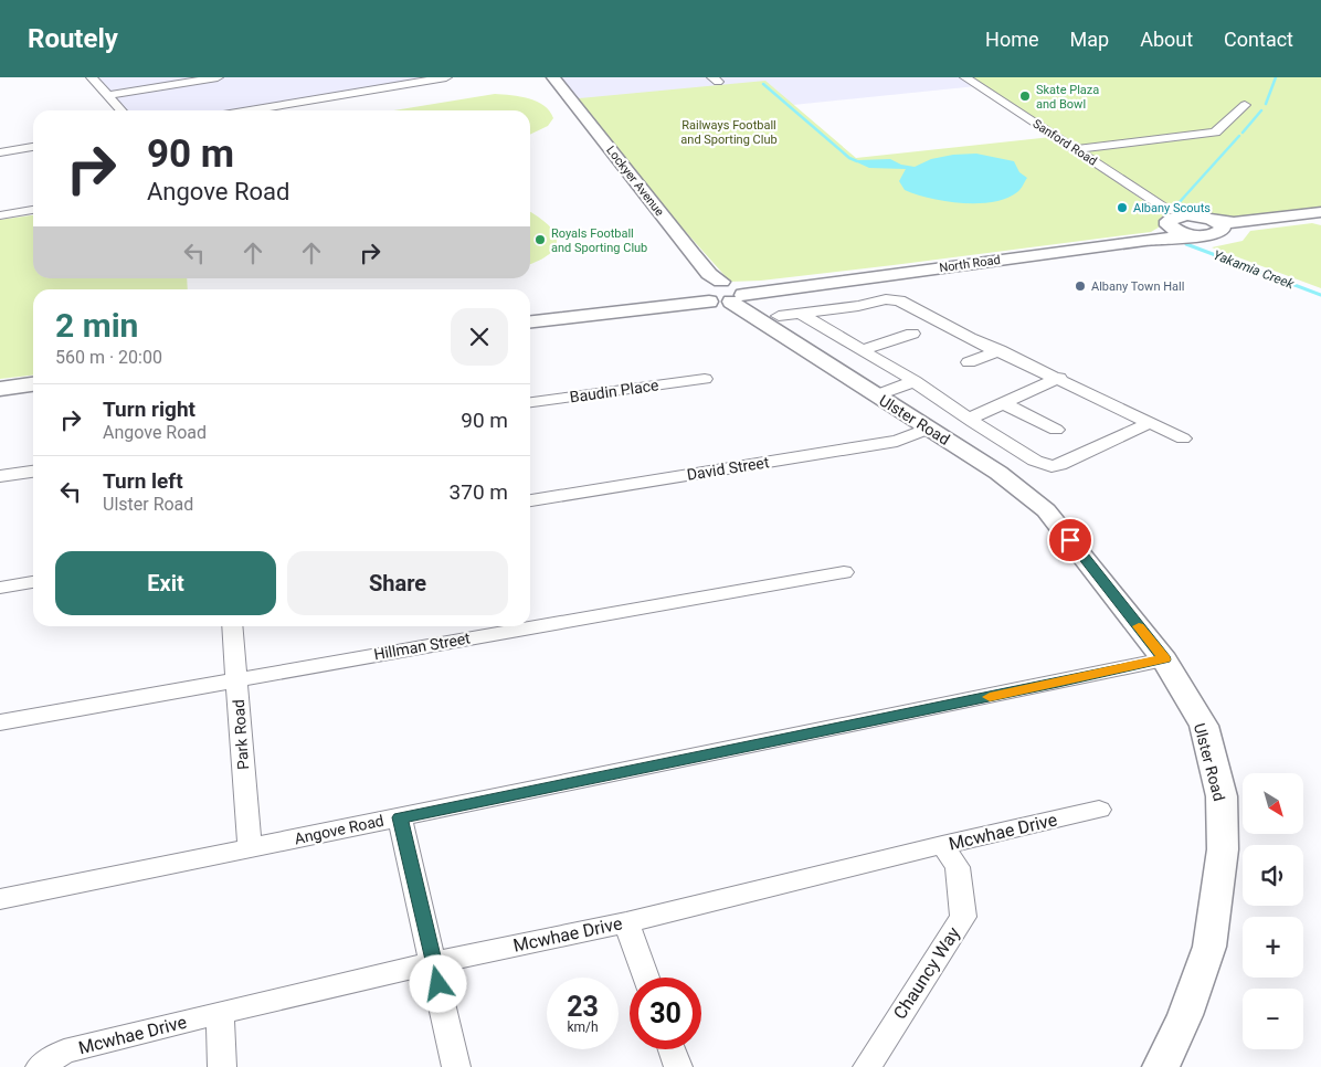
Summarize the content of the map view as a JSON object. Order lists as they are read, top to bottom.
{
  "streets": {
    "main road": ["Lockyer Avenue", "North Road", "Ulster Road"],
    "street": [
      "Sanford Road",
      "Baudin Place",
      "David Street",
      "Hillman Street",
      "Park Road",
      "Angove Road",
      "Mcwhae Drive",
      "Chauncy Way"
    ]
  },
  "crossings": [
    ["Sanford Road", "North Road"],
    ["Lockyer Avenue", "North Road"],
    ["Lockyer Avenue", "Ulster Road"],
    ["North Road", "Ulster Road"],
    ["Ulster Road", "David Street"],
    ["Ulster Road", "Angove Road"],
    ["Hillman Street", "Park Road"],
    ["Park Road", "Angove Road"],
    ["Mcwhae Drive", "Chauncy Way"]
  ],
  "water": ["Yakamia Creek"],
  "parks": ["Railways Football and Sporting Club"],
  "places": [
    "Skate Plaza and Bowl",
    "Albany Scouts",
    "Royals Football and Sporting Club",
    "Albany Town Hall"
  ],
  "north": "bottom right",
  "page": {
    "header": "Routely",
    "nav": [
      "Home",
      "Map",
      "About",
      "Contact"
    ],
    "turn": ["90 m", "Angove Road"],
    "heading": ["2 min", "560 m · 20:00"],
    "list": [
      {
        "name": "Turn right",
        "note": "Angove Road",
        "value": "90 m"
      },
      {
        "name": "Turn left",
        "note": "Ulster Road",
        "value": "370 m"
      }
    ],
    "buttons": ["Exit", "Share"],
    "map_buttons": ["+", "−"],
    "speed": "23 km/h",
    "limit": "30"
  }
}
